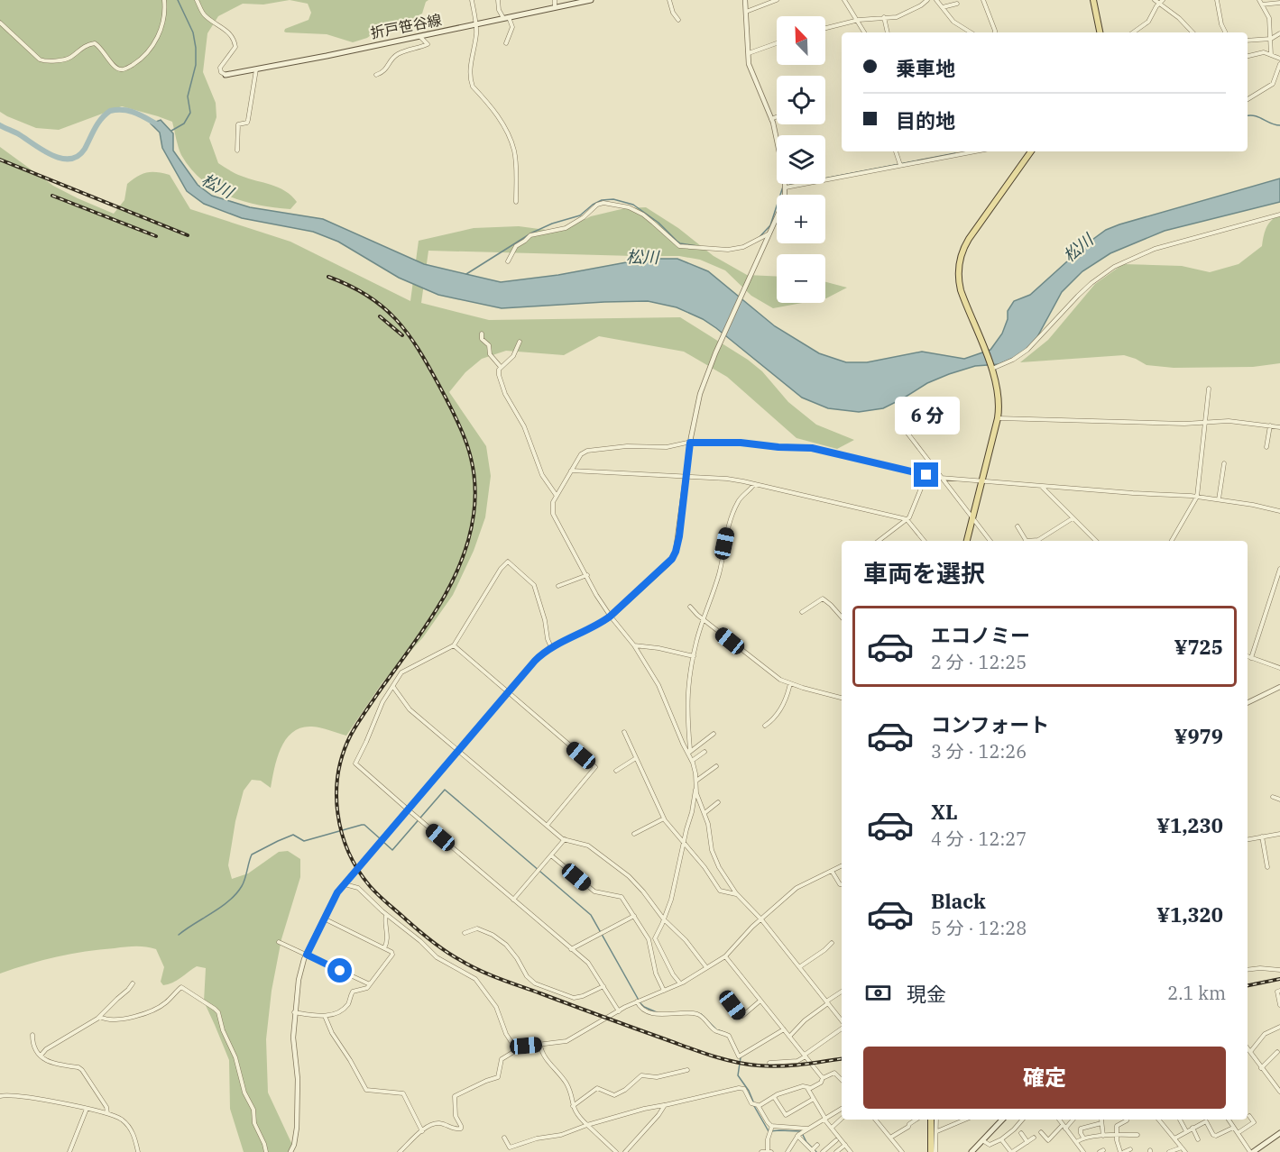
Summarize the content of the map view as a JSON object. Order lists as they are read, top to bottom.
{
  "streets": {
    "main road": ["折戸笹谷線"]
  },
  "water": ["松川"],
  "north": "top left",
  "page": {
    "map_buttons": ["+", "−"],
    "banner": ["乗車地", "目的地"],
    "bubble": "6 分",
    "heading": "車両を選択",
    "list": [
      {
        "name": "エコノミー",
        "note": "2 分 · 12:25",
        "value": "¥725"
      },
      {
        "name": "コンフォート",
        "note": "3 分 · 12:26",
        "value": "¥979"
      },
      {
        "name": "XL",
        "note": "4 分 · 12:27",
        "value": "¥1,230"
      },
      {
        "name": "Black",
        "note": "5 分 · 12:28",
        "value": "¥1,320"
      }
    ],
    "pay": ["現金", "2.1 km"],
    "buttons": "確定"
  }
}
